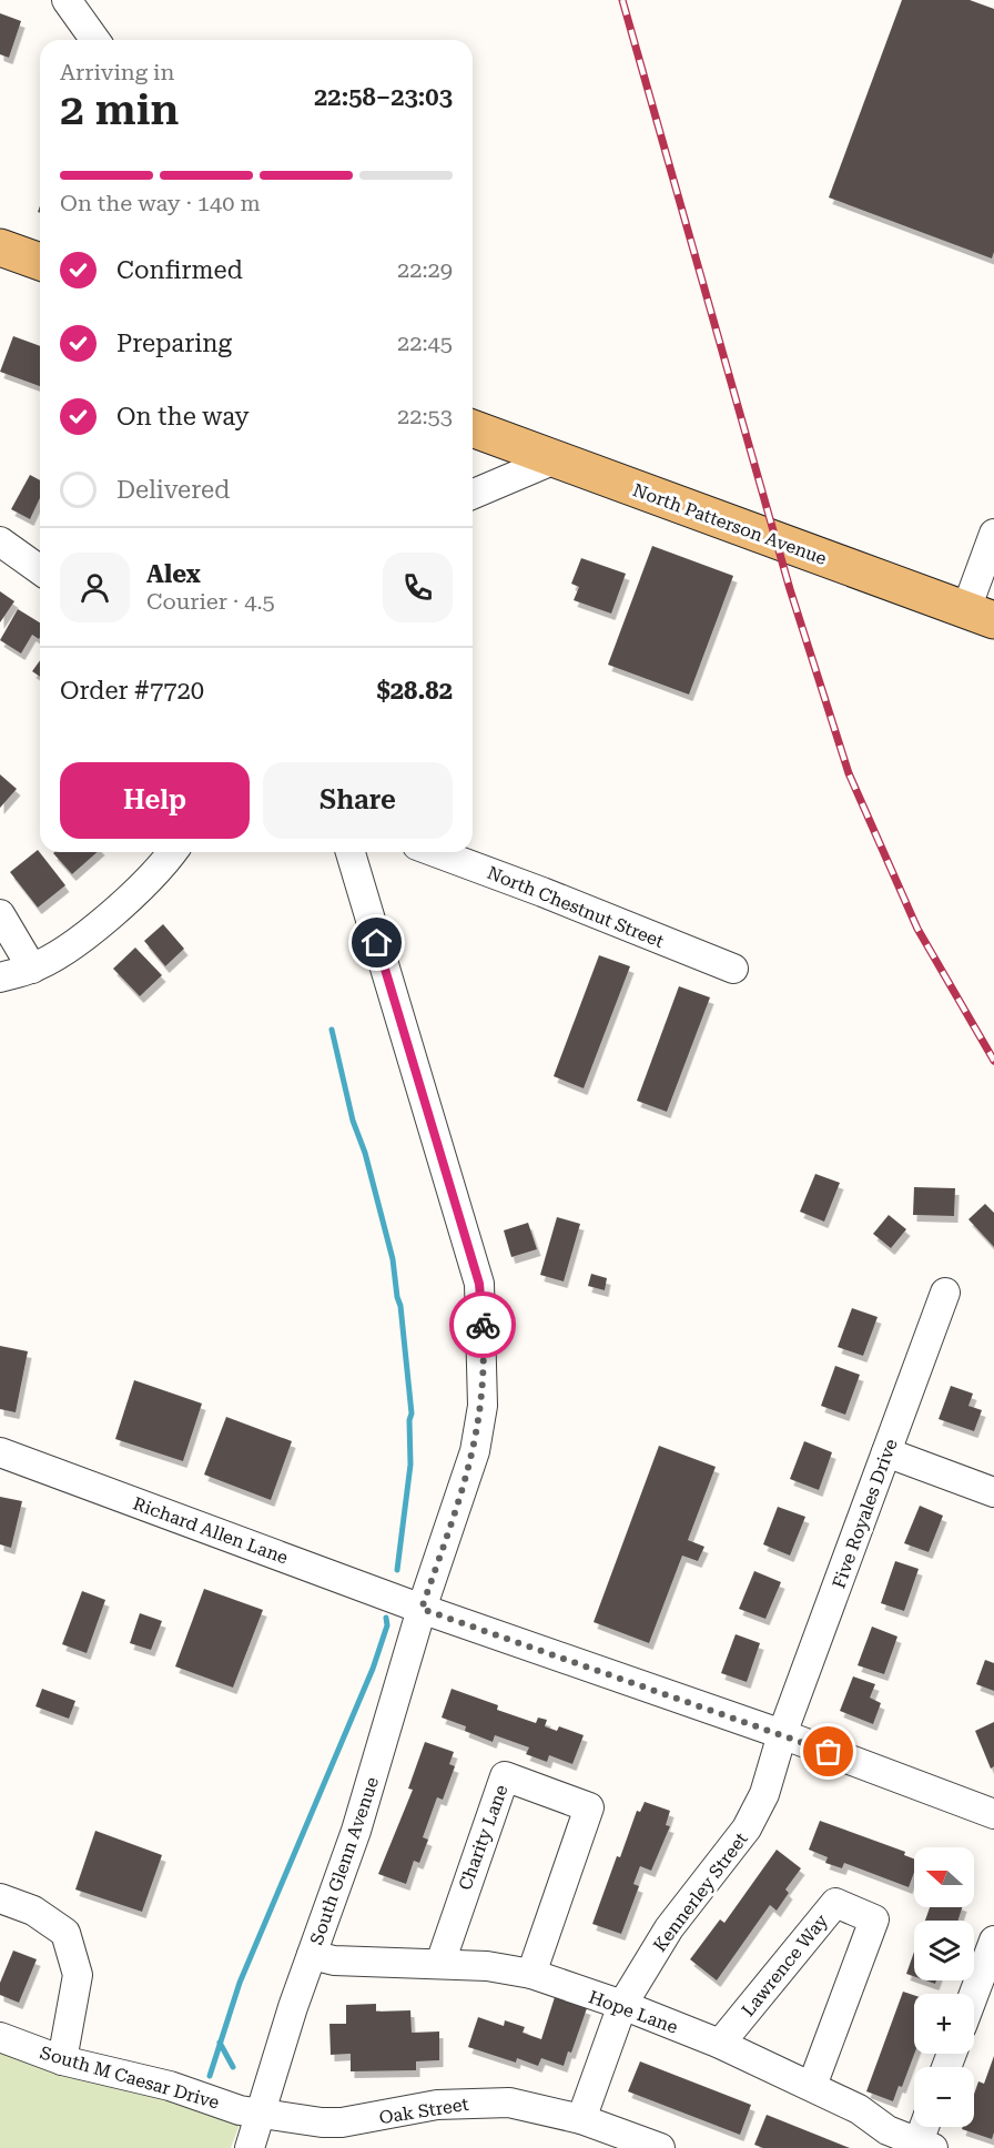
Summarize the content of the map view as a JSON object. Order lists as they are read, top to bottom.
{
  "streets": {
    "main road": ["North Patterson Avenue"],
    "street": [
      "North Chestnut Street",
      "Five Royales Drive",
      "Richard Allen Lane",
      "Charity Lane",
      "South Glenn Avenue",
      "Kennerley Street",
      "Lawrence Way",
      "Hope Lane",
      "South M Caesar Drive",
      "Oak Street"
    ]
  },
  "crossings": [
    ["Five Royales Drive", "Richard Allen Lane"],
    ["Five Royales Drive", "Kennerley Street"],
    ["Richard Allen Lane", "South Glenn Avenue"],
    ["Richard Allen Lane", "Kennerley Street"],
    ["Charity Lane", "Hope Lane"],
    ["South Glenn Avenue", "Hope Lane"],
    ["South Glenn Avenue", "South M Caesar Drive"],
    ["South Glenn Avenue", "Oak Street"],
    ["Kennerley Street", "Hope Lane"],
    ["Kennerley Street", "Oak Street"],
    ["Lawrence Way", "Hope Lane"],
    ["South M Caesar Drive", "Oak Street"]
  ],
  "north": "left",
  "page": {
    "heading": ["2 min", "Arriving in", "22:58–23:03"],
    "panel": [
      "Alex",
      "Courier · 4.5",
      "Order #7720",
      "$28.82"
    ],
    "bar": "On the way · 140 m",
    "list": [
      ["Confirmed", "22:29"],
      ["Preparing", "22:45"],
      ["On the way", "22:53"],
      "Delivered"
    ],
    "buttons": ["Help", "Share"],
    "map_buttons": ["+", "−"]
  }
}
